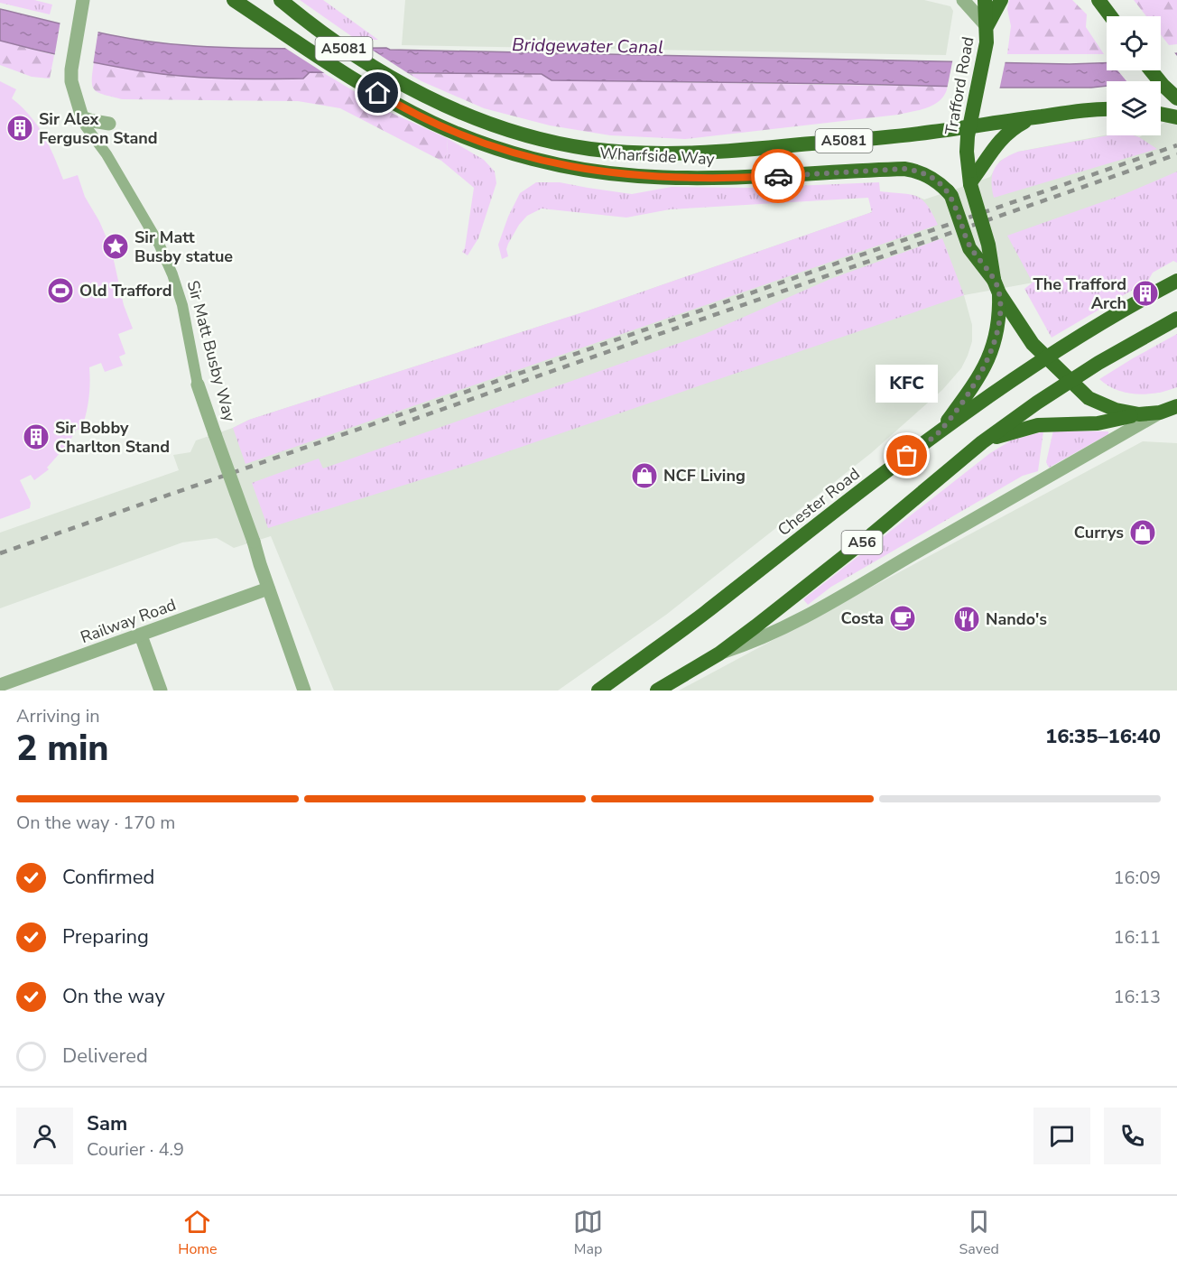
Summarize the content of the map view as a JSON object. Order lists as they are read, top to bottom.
{
  "streets": {
    "highway": [
      "A5081",
      "Trafford Road",
      "Wharfside Way",
      "Chester Road",
      "A56"
    ],
    "street": ["Sir Matt Busby Way", "Railway Road"]
  },
  "crossings": [
    ["A5081", "Trafford Road"],
    ["A5081", "Wharfside Way"],
    ["Trafford Road", "Wharfside Way"],
    ["Trafford Road", "A56"],
    ["Wharfside Way", "A56"],
    ["Sir Matt Busby Way", "Railway Road"],
    ["Chester Road", "A56"]
  ],
  "water": ["Bridgewater Canal"],
  "places": {
    "building": ["Sir Alex Ferguson Stand", "The Trafford Arch", "Sir Bobby Charlton Stand"],
    "place": ["Sir Matt Busby statue"],
    "sports": ["Old Trafford"],
    "other": ["KFC"],
    "shop": ["NCF Living", "Currys"],
    "cafe": ["Costa"],
    "restaurant": ["Nando's"]
  },
  "page": {
    "bubble": "KFC",
    "heading": ["2 min", "Arriving in", "16:35–16:40"],
    "panel": ["Sam", "Courier · 4.9"],
    "bar": "On the way · 170 m",
    "list": [
      ["Confirmed", "16:09"],
      ["Preparing", "16:11"],
      ["On the way", "16:13"],
      "Delivered"
    ],
    "tabs": ["Home", "Map", "Saved"]
  }
}
